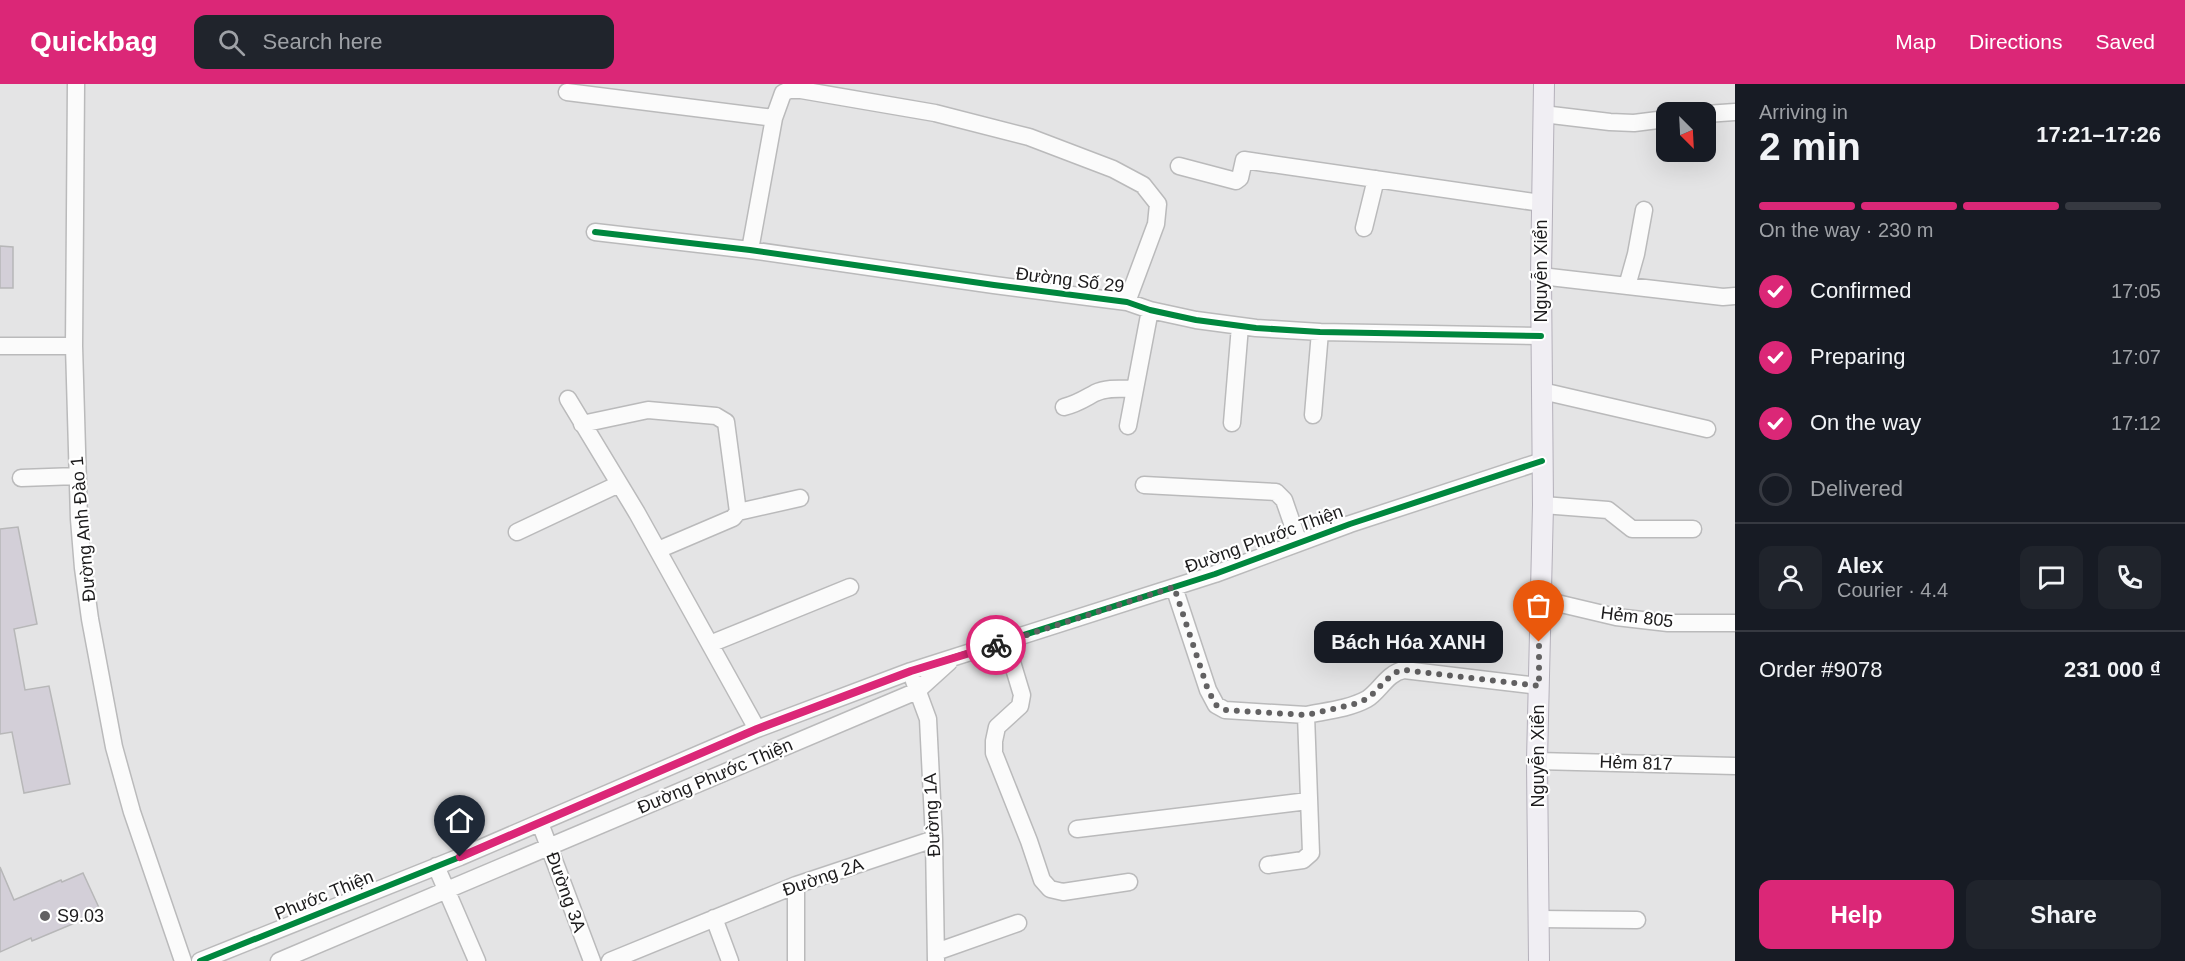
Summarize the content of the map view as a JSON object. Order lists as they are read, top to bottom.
{
  "streets": {
    "main road": ["Nguyễn Xiển"],
    "street": [
      "Đường Số 29",
      "Đường Anh Đào 1",
      "Đường Phước Thiện",
      "Hẻm 805",
      "Hẻm 817",
      "Đường 1A",
      "Đường 2A",
      "Đường 3A",
      "Phước Thiện"
    ]
  },
  "crossings": [
    ["Nguyễn Xiển", "Đường Số 29"],
    ["Nguyễn Xiển", "Đường Phước Thiện"],
    ["Nguyễn Xiển", "Hẻm 805"],
    ["Nguyễn Xiển", "Hẻm 817"],
    ["Đường Phước Thiện", "Đường 1A"],
    ["Đường Phước Thiện", "Đường 3A"],
    ["Đường Phước Thiện", "Phước Thiện"],
    ["Đường 1A", "Đường 2A"]
  ],
  "places": ["Bách Hóa XANH", "S9.03"],
  "north": "bottom right",
  "page": {
    "header": "Quickbag",
    "search": "Search here",
    "nav": ["Map", "Directions", "Saved"],
    "heading": ["2 min", "Arriving in", "17:21–17:26"],
    "panel": [
      "Alex",
      "Courier · 4.4",
      "Order #9078",
      "231 000 ₫"
    ],
    "bar": "On the way · 230 m",
    "list": [
      ["Confirmed", "17:05"],
      ["Preparing", "17:07"],
      ["On the way", "17:12"],
      "Delivered"
    ],
    "bubble": "Bách Hóa XANH",
    "buttons": ["Help", "Share"]
  }
}
